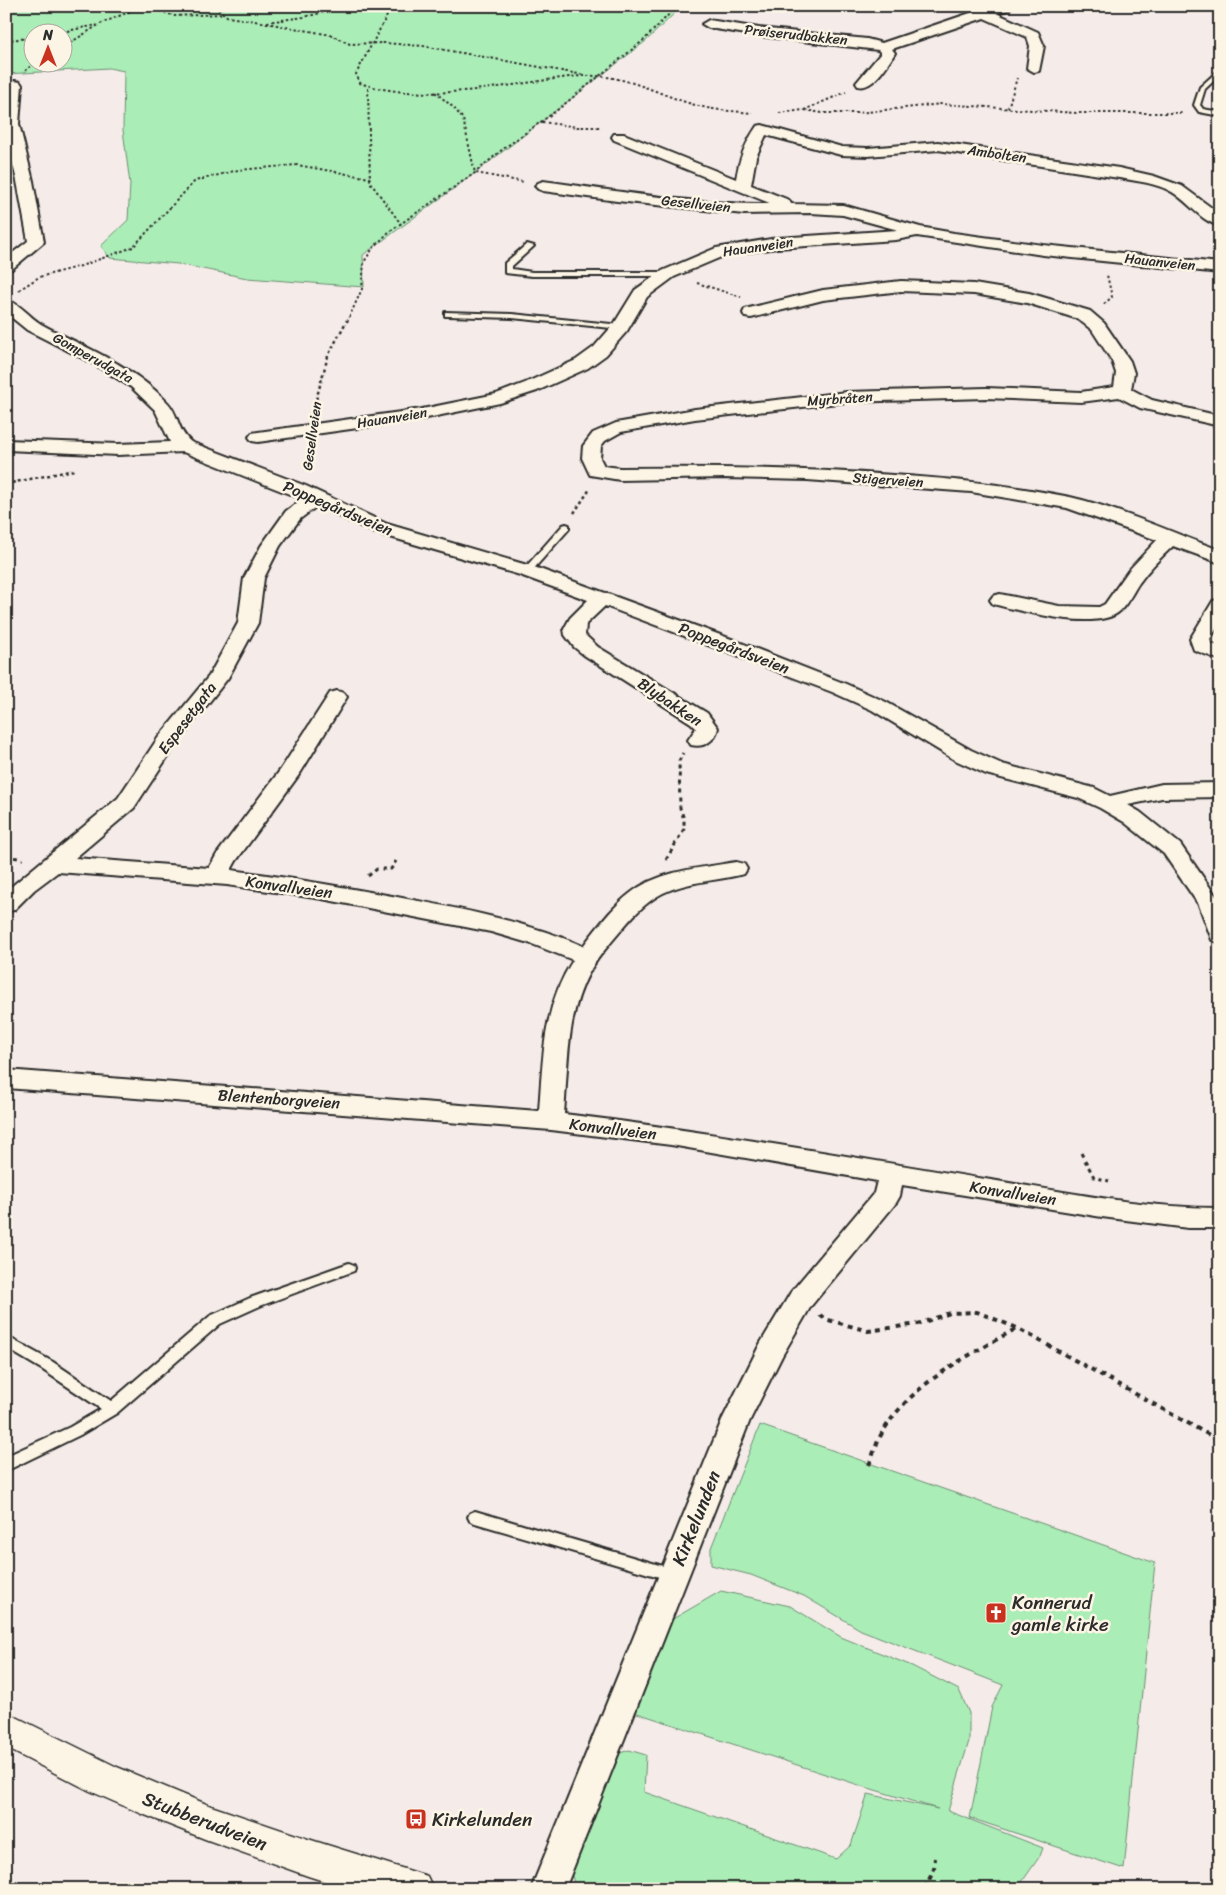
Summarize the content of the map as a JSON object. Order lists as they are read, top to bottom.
{
  "streets": {
    "main road": ["Stubberudveien"],
    "street": [
      "Prøiserudbakken",
      "Ambolten",
      "Gesellveien",
      "Hauanveien",
      "Gomperudgata",
      "Myrbråten",
      "Stigerveien",
      "Poppegårdsveien",
      "Blybakken",
      "Espesetgata",
      "Konvallveien",
      "Blentenborgveien",
      "Kirkelunden"
    ]
  },
  "crossings": [
    ["Gesellveien", "Hauanveien"],
    ["Gesellveien", "Poppegårdsveien"],
    ["Gesellveien", "Espesetgata"],
    ["Gomperudgata", "Poppegårdsveien"],
    ["Myrbråten", "Stigerveien"],
    ["Poppegårdsveien", "Blybakken"],
    ["Poppegårdsveien", "Espesetgata"],
    ["Espesetgata", "Konvallveien"],
    ["Konvallveien", "Blentenborgveien"],
    ["Konvallveien", "Kirkelunden"]
  ],
  "places": {
    "church": ["Konnerud gamle kirke"],
    "bus stop": ["Kirkelunden"]
  },
  "north": "top"
}
